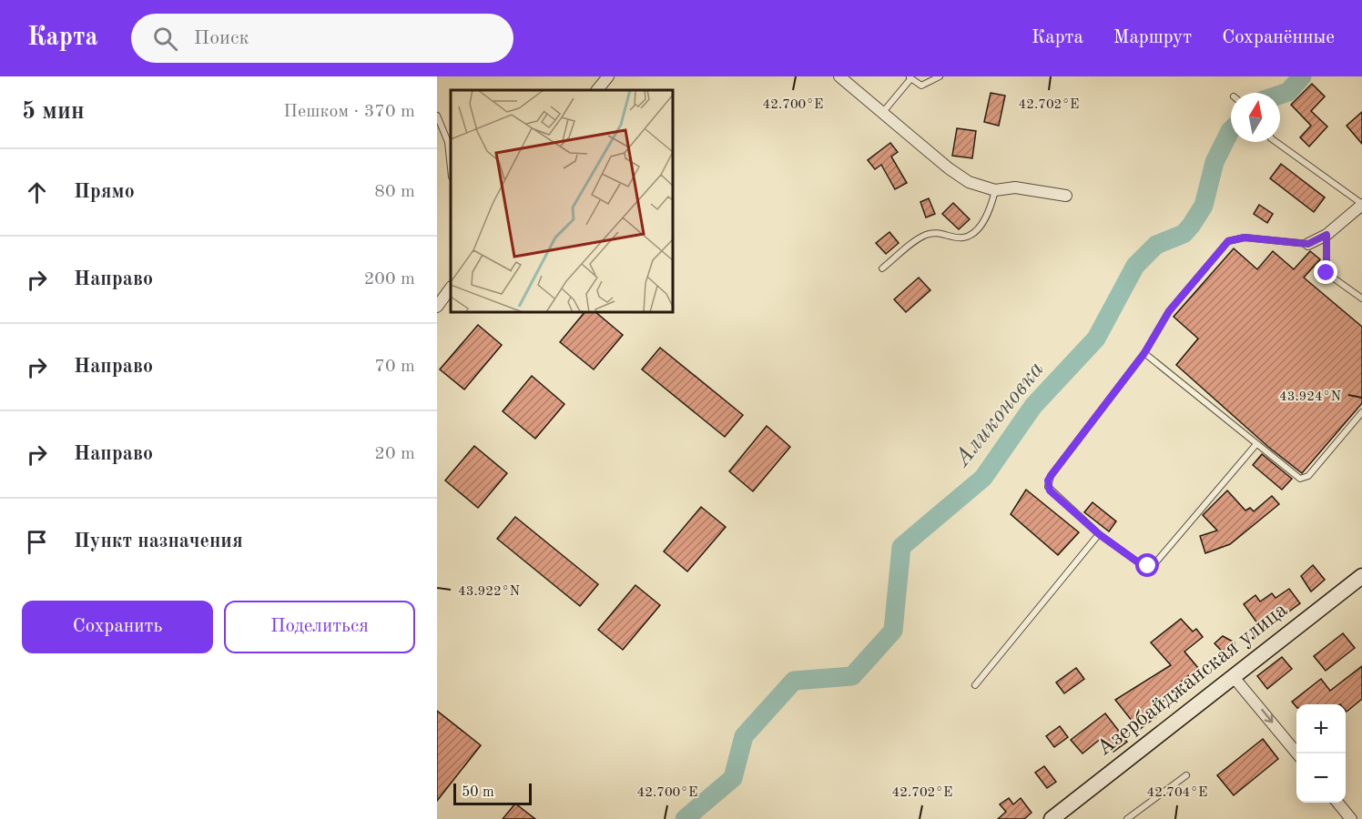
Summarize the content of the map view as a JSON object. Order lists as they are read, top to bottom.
{
  "streets": {
    "main road": ["Азербайджанская улица"]
  },
  "water": ["Аликоновка"],
  "scale_bar": "50 m",
  "north": "top",
  "page": {
    "header": "Карта",
    "search": "Поиск",
    "nav": ["Карта", "Маршрут", "Сохранённые"],
    "heading": ["5 мин", "Пешком · 370 m"],
    "list": [
      ["Прямо", "80 m"],
      ["Направо", "200 m"],
      ["Направо", "70 m"],
      ["Направо", "20 m"],
      "Пункт назначения"
    ],
    "buttons": ["Сохранить", "Поделиться"],
    "map_buttons": ["+", "−"],
    "scale": "50 m"
  },
  "coordinates": [
    "42.700°E",
    "42.702°E",
    "43.924°N",
    "43.922°N",
    "42.704°E"
  ]
}
